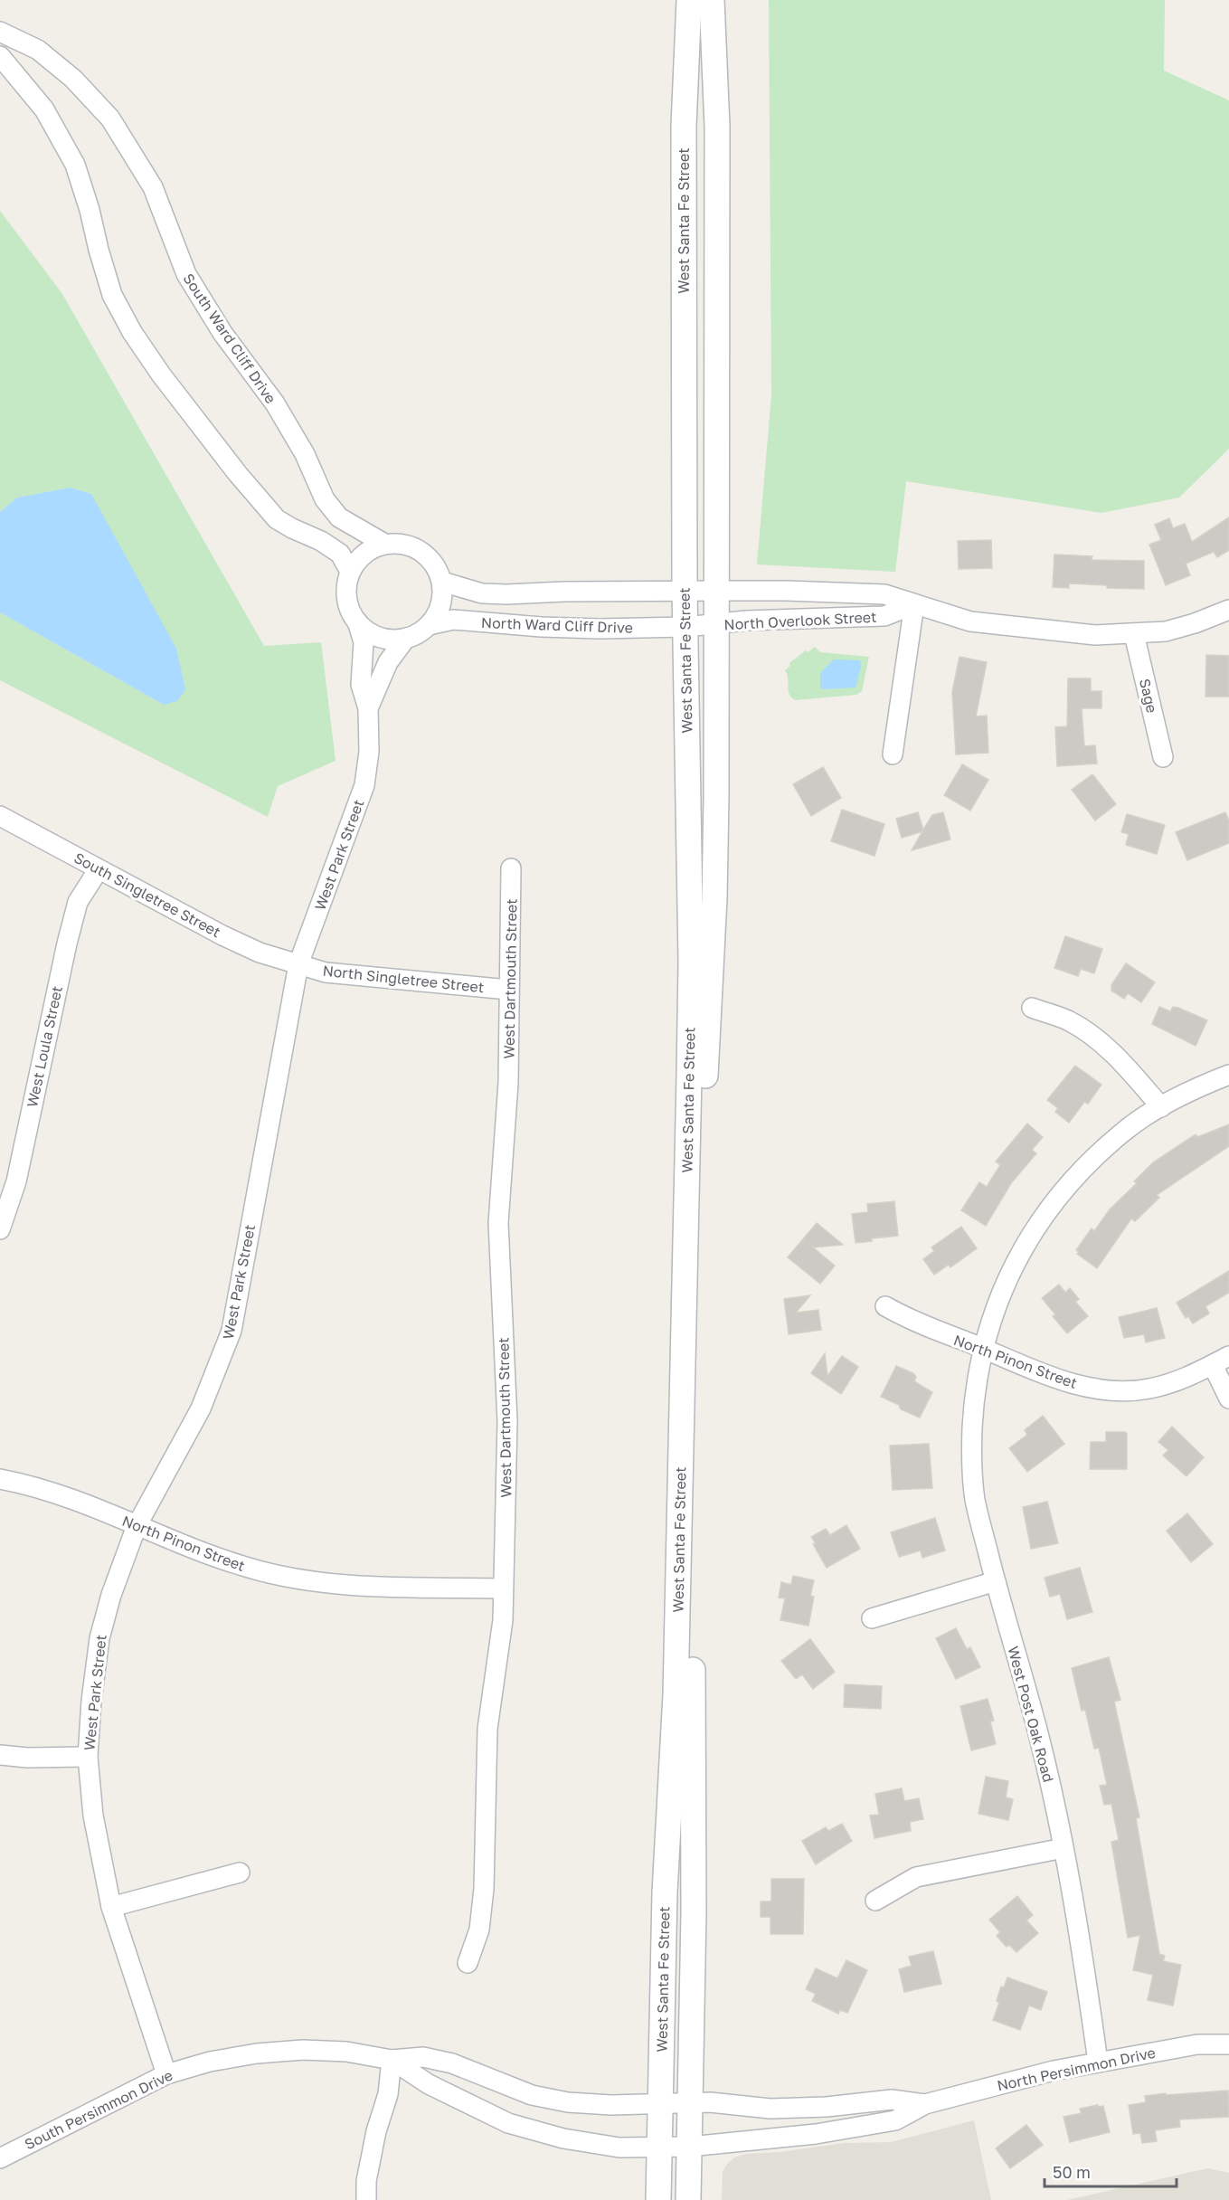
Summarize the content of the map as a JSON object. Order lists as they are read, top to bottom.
{
  "streets": {
    "street": [
      "West Santa Fe Street",
      "South Ward Cliff Drive",
      "North Overlook Street",
      "North Ward Cliff Drive",
      "Sage",
      "West Park Street",
      "South Singletree Street",
      "North Singletree Street",
      "West Dartmouth Street",
      "West Loula Street",
      "North Pinon Street",
      "West Post Oak Road",
      "North Persimmon Drive",
      "South Persimmon Drive"
    ]
  },
  "crossings": [
    ["West Santa Fe Street", "North Overlook Street"],
    ["West Santa Fe Street", "North Ward Cliff Drive"],
    ["West Santa Fe Street", "North Persimmon Drive"],
    ["West Santa Fe Street", "South Persimmon Drive"],
    ["South Ward Cliff Drive", "North Ward Cliff Drive"],
    ["South Ward Cliff Drive", "West Park Street"],
    ["North Overlook Street", "North Ward Cliff Drive"],
    ["North Overlook Street", "Sage"],
    ["North Ward Cliff Drive", "West Park Street"],
    ["West Park Street", "South Singletree Street"],
    ["West Park Street", "North Singletree Street"],
    ["West Park Street", "North Pinon Street"],
    ["West Park Street", "South Persimmon Drive"],
    ["South Singletree Street", "North Singletree Street"],
    ["South Singletree Street", "West Loula Street"],
    ["North Singletree Street", "West Dartmouth Street"],
    ["West Dartmouth Street", "North Pinon Street"],
    ["North Pinon Street", "West Post Oak Road"],
    ["West Post Oak Road", "North Persimmon Drive"],
    ["North Persimmon Drive", "South Persimmon Drive"]
  ],
  "scale_bar": "50 m"
}
